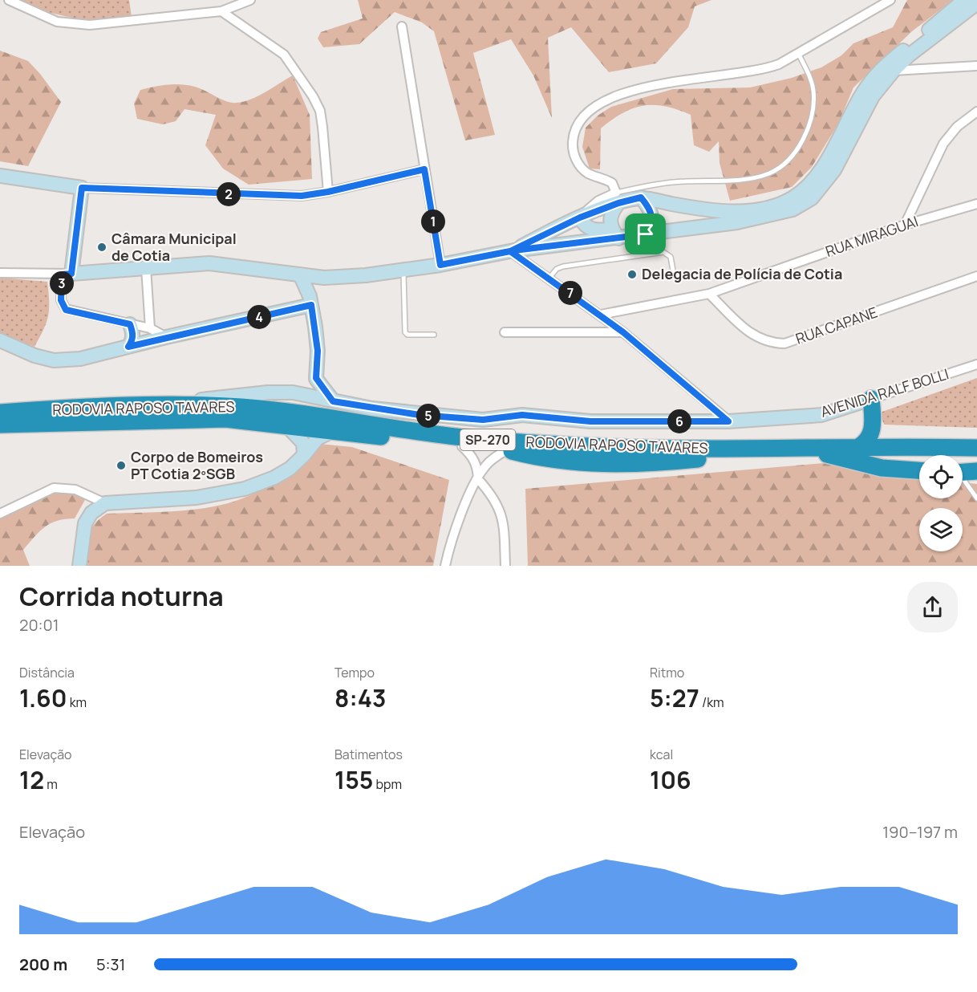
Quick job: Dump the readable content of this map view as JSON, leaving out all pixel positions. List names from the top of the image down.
{
  "streets": {
    "highway": ["RODOVIA RAPOSO TAVARES", "SP-270"],
    "main road": ["AVENIDA RALF BOLLI"],
    "street": ["RUA MIRAGUAI", "RUA CAPANE"]
  },
  "crossings": [
    ["RUA MIRAGUAI", "RUA CAPANE"],
    ["AVENIDA RALF BOLLI", "RODOVIA RAPOSO TAVARES"]
  ],
  "places": ["Câmara Municipal de Cotia", "Delegacia de Polícia de Cotia", "Corpo de Bomeiros PT Cotia 2ºSGB"],
  "page": {
    "pins": [
      "2",
      "1",
      "3",
      "7",
      "4",
      "5",
      "6"
    ],
    "heading": ["Corrida noturna", "20:01"],
    "stats": [
      ["Distância", "1.60 km"],
      ["Tempo", "8:43"],
      ["Ritmo", "5:27 /km"],
      ["Elevação", "12 m"],
      ["Batimentos", "155 bpm"],
      ["kcal", "106"]
    ],
    "chart": ["Elevação", "190–197 m"],
    "list": [
      {
        "name": "200 m",
        "note": "5:31"
      }
    ]
  }
}
